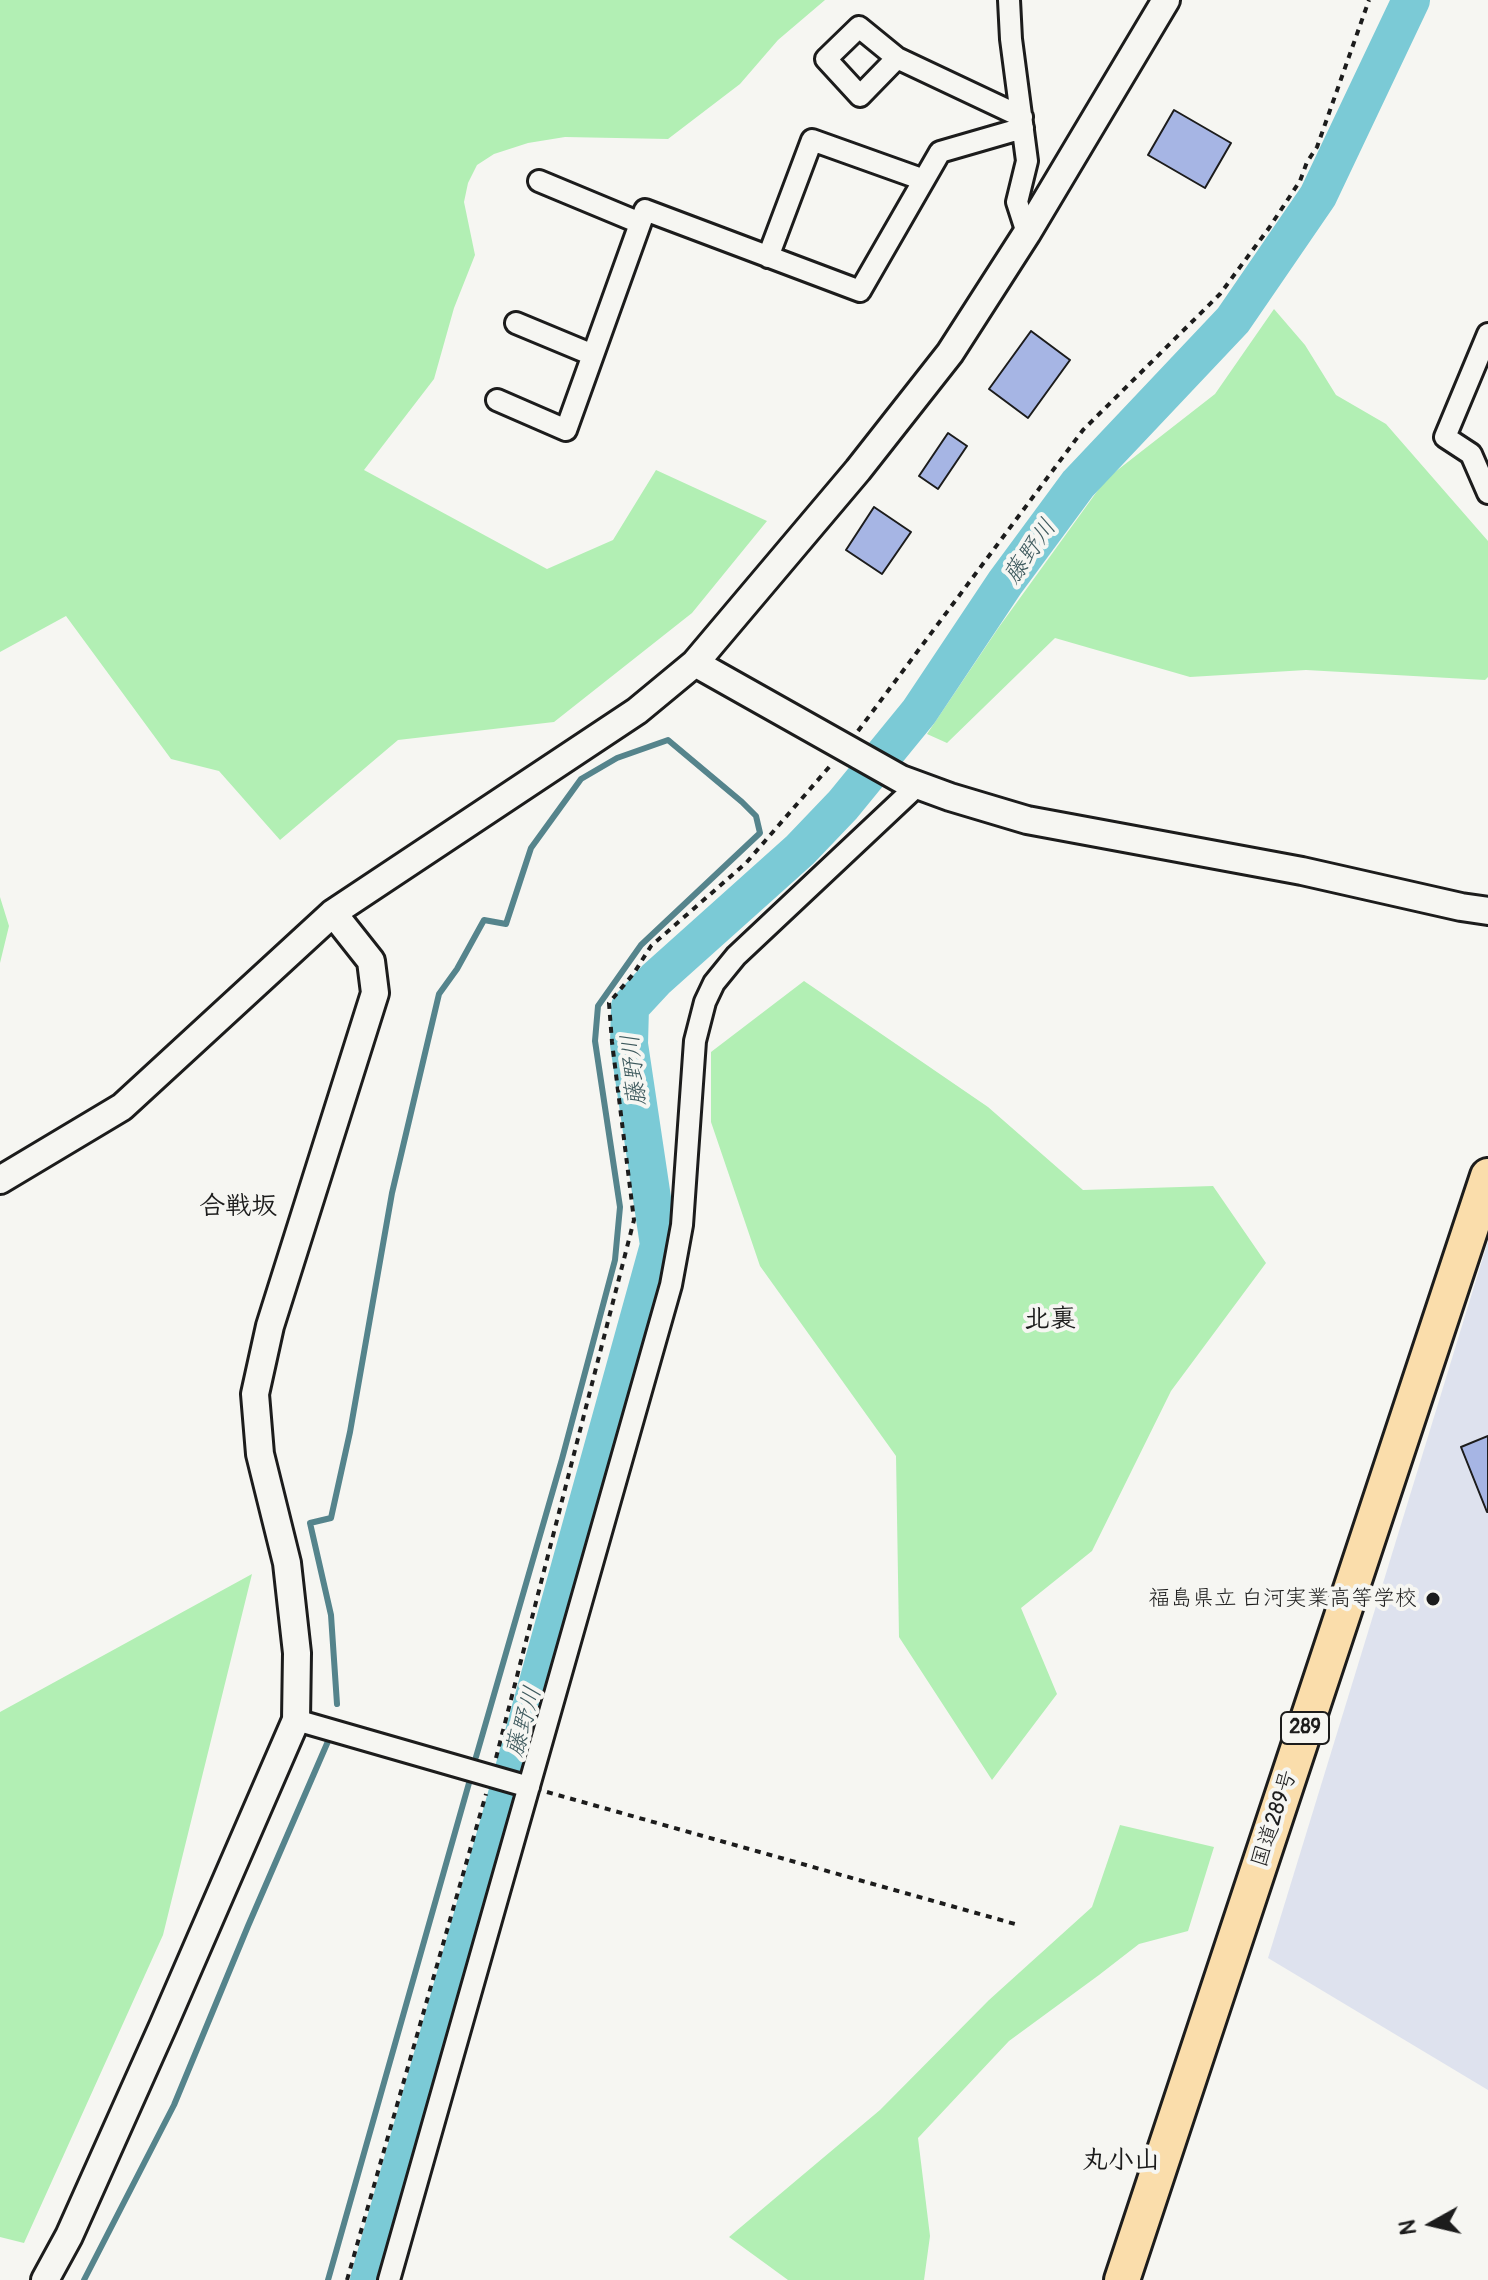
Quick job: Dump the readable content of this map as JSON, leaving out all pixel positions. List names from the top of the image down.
{
  "streets": {
    "highway": ["289", "国道289号"]
  },
  "districts": ["合戦坂", "北裏", "丸小山"],
  "water": ["藤野川"],
  "places": ["福島県立 白河実業高等学校"],
  "north": "left"
}
